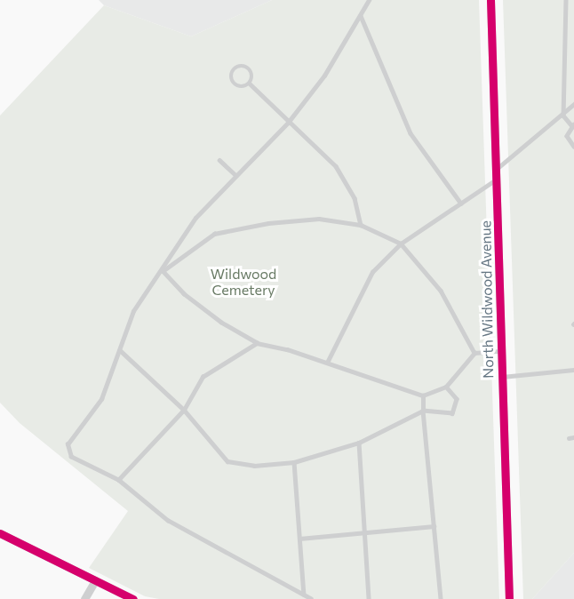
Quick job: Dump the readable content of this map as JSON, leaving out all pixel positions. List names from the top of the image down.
{
  "streets": {
    "street": ["North Wildwood Avenue"]
  },
  "parks": ["Wildwood Cemetery"]
}
